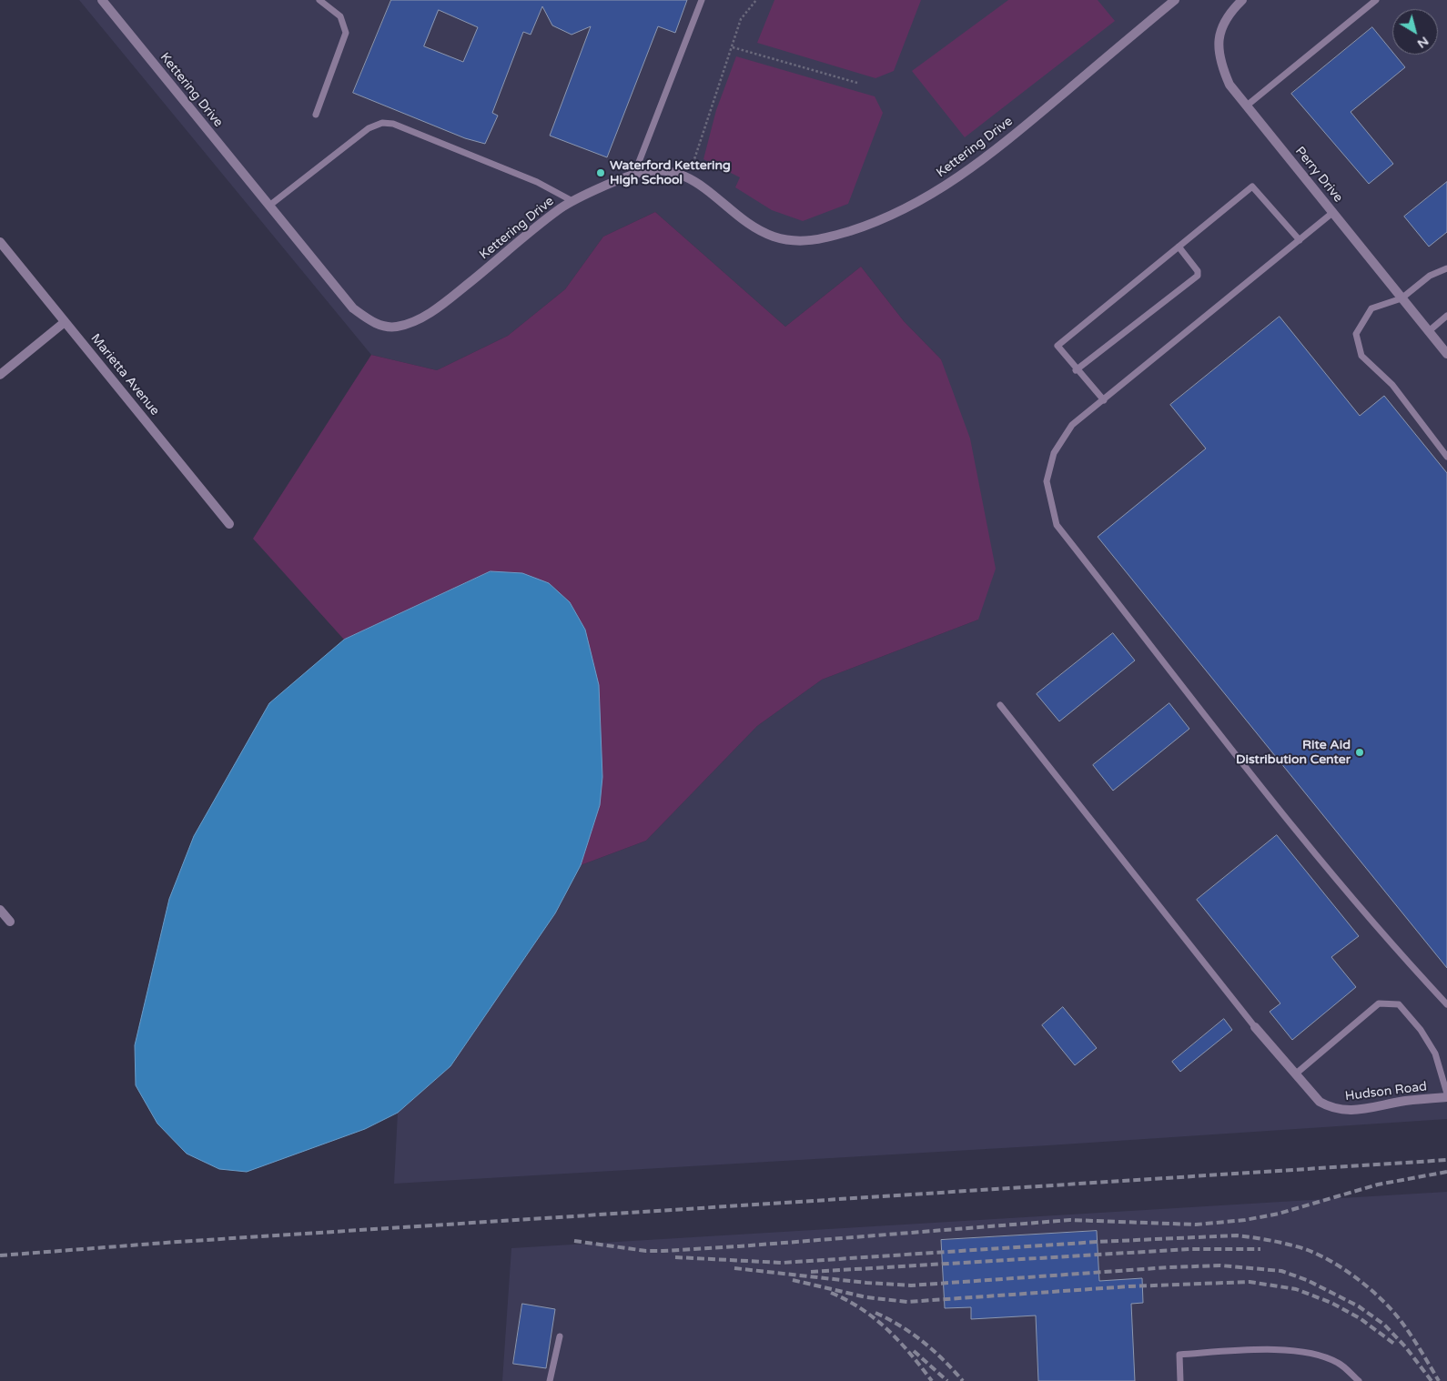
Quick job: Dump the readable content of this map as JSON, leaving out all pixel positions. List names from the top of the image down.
{
  "streets": {
    "street": [
      "Kettering Drive",
      "Perry Drive",
      "Marietta Avenue",
      "Hudson Road"
    ]
  },
  "places": ["Waterford Kettering High School", "Rite Aid Distribution Center"],
  "north": "bottom right"
}
